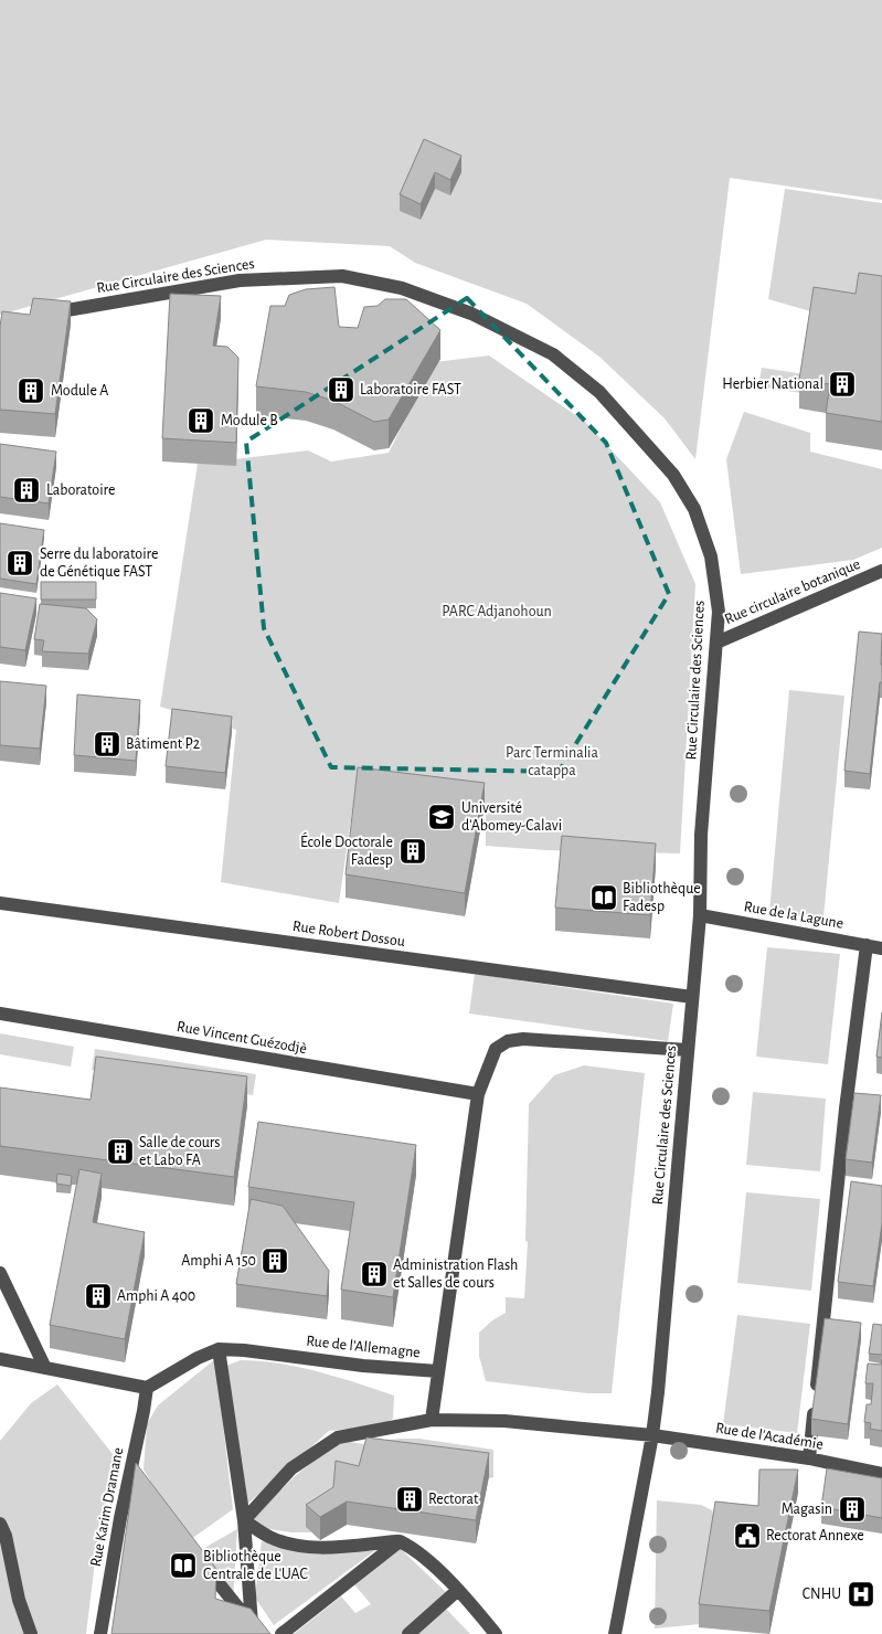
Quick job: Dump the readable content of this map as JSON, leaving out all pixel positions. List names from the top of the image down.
{
  "streets": {
    "lane": [
      "Rue Circulaire des Sciences",
      "Rue circulaire botanique",
      "Rue de la Lagune",
      "Rue Robert Dossou",
      "Rue Vincent Guézodjè",
      "Rue de l'Allemagne",
      "Rue de l'Académie",
      "Rue Karim Dramane"
    ]
  },
  "crossings": [
    ["Rue Circulaire des Sciences", "Rue circulaire botanique"],
    ["Rue Circulaire des Sciences", "Rue de la Lagune"],
    ["Rue Circulaire des Sciences", "Rue Robert Dossou"],
    ["Rue Circulaire des Sciences", "Rue de l'Allemagne"],
    ["Rue Circulaire des Sciences", "Rue de l'Académie"],
    ["Rue Vincent Guézodjè", "Rue de l'Allemagne"],
    ["Rue de l'Allemagne", "Rue Karim Dramane"]
  ],
  "parks": ["PARC Adjanohoun", "Parc Terminalia catappa"],
  "places": {
    "building": [
      "Herbier National",
      "Laboratoire FAST",
      "Module A",
      "Module B",
      "Laboratoire",
      "Serre du laboratoire de Génétique FAST",
      "Bâtiment P2",
      "École Doctorale Fadesp",
      "Salle de cours et Labo FA",
      "Amphi A 150",
      "Administration Flash et Salles de cours",
      "Amphi A 400",
      "Rectorat",
      "Magasin"
    ],
    "school or university": ["Université d'Abomey-Calavi"],
    "library": ["Bibliothèque Fadesp", "Bibliothèque Centrale de L'UAC"],
    "public building": ["Rectorat Annexe"],
    "hospital": ["CNHU"]
  }
}
